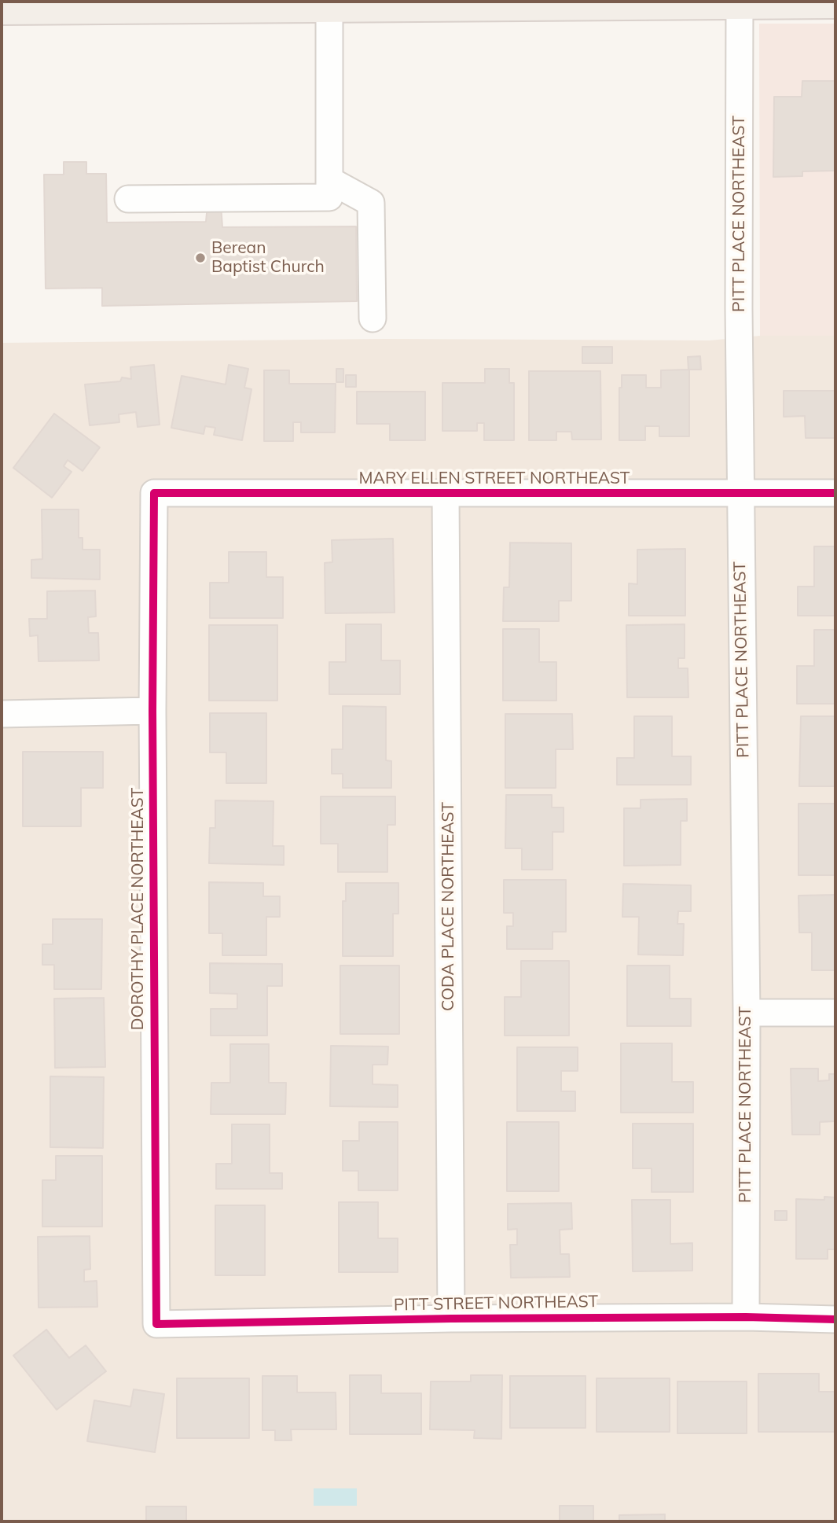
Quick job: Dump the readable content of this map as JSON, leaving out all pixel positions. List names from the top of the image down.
{
  "streets": {
    "street": [
      "PITT PLACE NORTHEAST",
      "MARY ELLEN STREET NORTHEAST",
      "CODA PLACE NORTHEAST",
      "DOROTHY PLACE NORTHEAST",
      "PITT STREET NORTHEAST"
    ]
  },
  "crossings": [
    ["PITT PLACE NORTHEAST", "MARY ELLEN STREET NORTHEAST"],
    ["PITT PLACE NORTHEAST", "PITT STREET NORTHEAST"],
    ["MARY ELLEN STREET NORTHEAST", "CODA PLACE NORTHEAST"],
    ["MARY ELLEN STREET NORTHEAST", "DOROTHY PLACE NORTHEAST"],
    ["CODA PLACE NORTHEAST", "PITT STREET NORTHEAST"],
    ["DOROTHY PLACE NORTHEAST", "PITT STREET NORTHEAST"]
  ],
  "places": ["Berean Baptist Church"]
}
